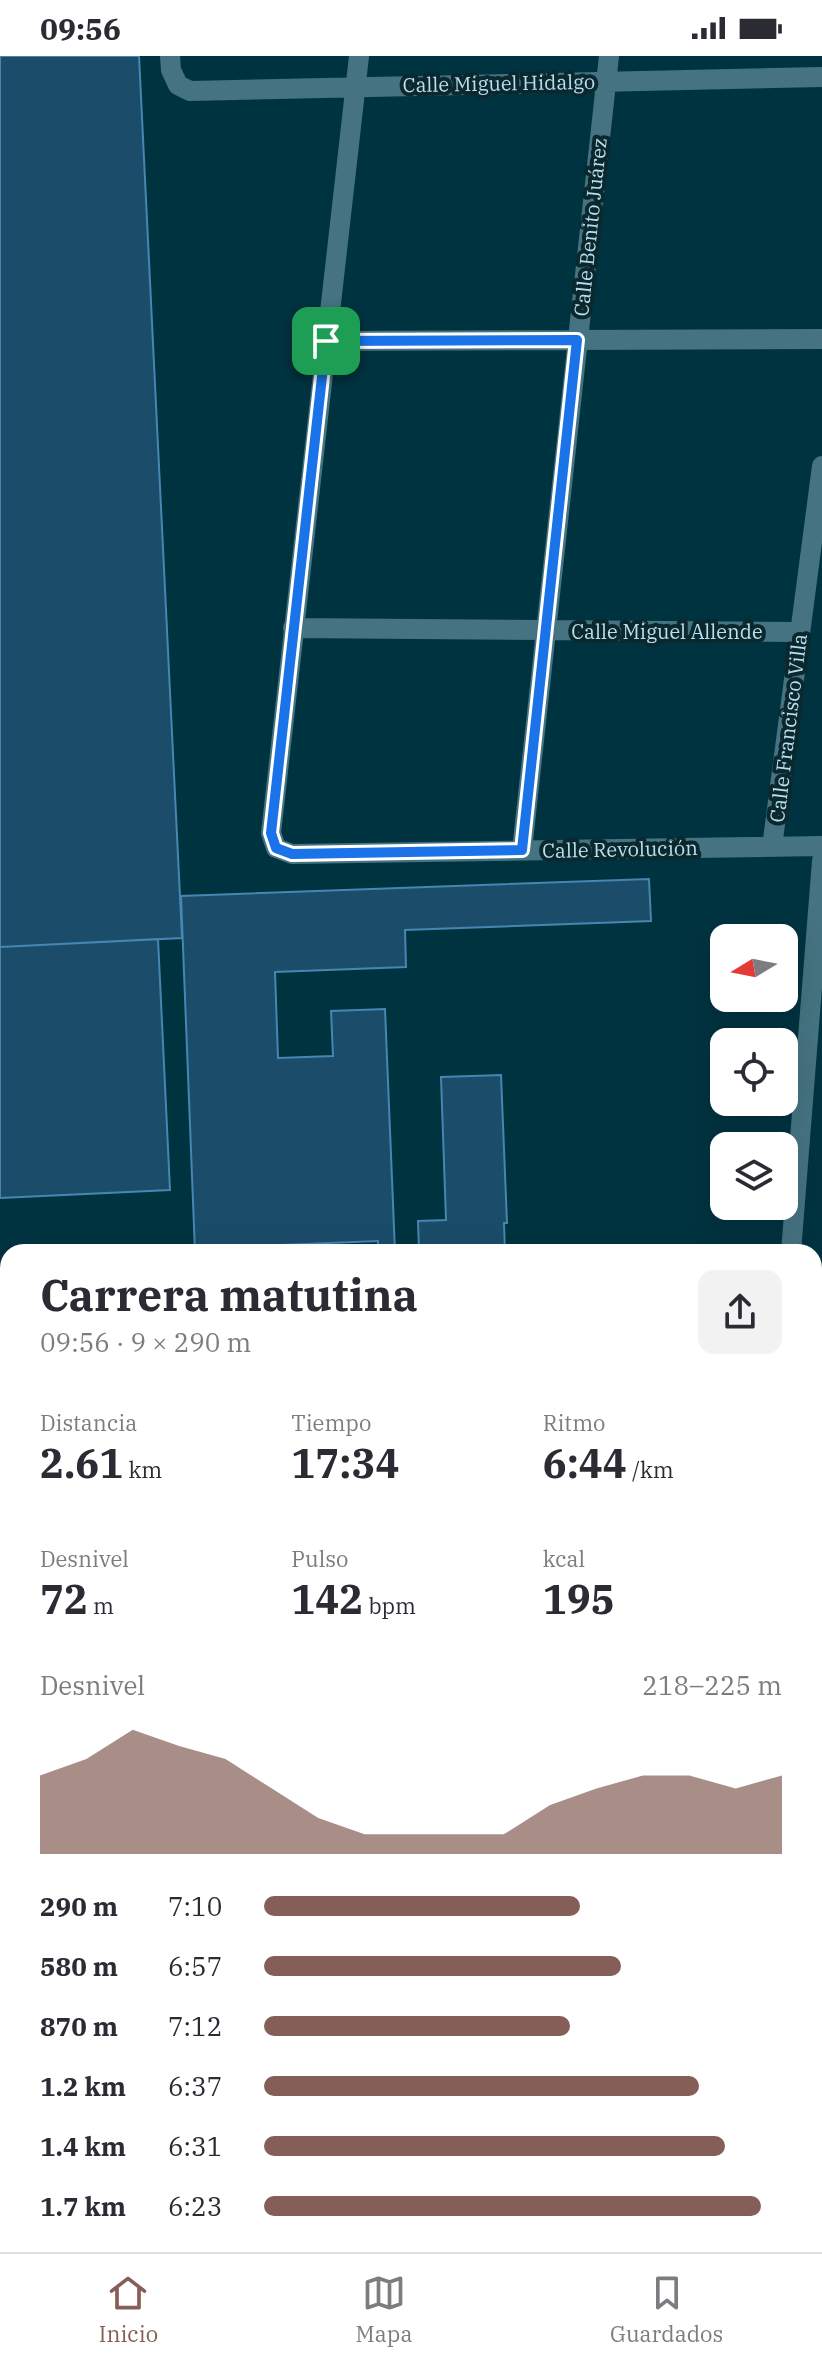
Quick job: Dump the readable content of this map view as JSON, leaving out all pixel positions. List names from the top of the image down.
{
  "streets": {
    "street": [
      "Calle Miguel Hidalgo",
      "Calle Benito Juárez",
      "Calle Miguel Allende",
      "Calle Francisco Villa",
      "Calle Revolución"
    ]
  },
  "crossings": [
    ["Calle Miguel Hidalgo", "Calle Benito Juárez"],
    ["Calle Benito Juárez", "Calle Miguel Allende"],
    ["Calle Benito Juárez", "Calle Revolución"],
    ["Calle Miguel Allende", "Calle Francisco Villa"],
    ["Calle Miguel Allende", "Calle Revolución"],
    ["Calle Francisco Villa", "Calle Revolución"]
  ],
  "north": "left",
  "page": {
    "status": "09:56",
    "heading": ["Carrera matutina", "09:56 · 9 × 290 m"],
    "stats": [
      ["Distancia", "2.61 km"],
      ["Tiempo", "17:34"],
      ["Ritmo", "6:44 /km"],
      ["Desnivel", "72 m"],
      ["Pulso", "142 bpm"],
      ["kcal", "195"]
    ],
    "chart": ["Desnivel", "218–225 m"],
    "list": [
      {
        "name": "290 m",
        "note": "7:10"
      },
      {
        "name": "580 m",
        "note": "6:57"
      },
      {
        "name": "870 m",
        "note": "7:12"
      },
      {
        "name": "1.2 km",
        "note": "6:37"
      },
      {
        "name": "1.4 km",
        "note": "6:31"
      },
      {
        "name": "1.7 km",
        "note": "6:23"
      }
    ],
    "tabs": ["Inicio", "Mapa", "Guardados"]
  }
}
